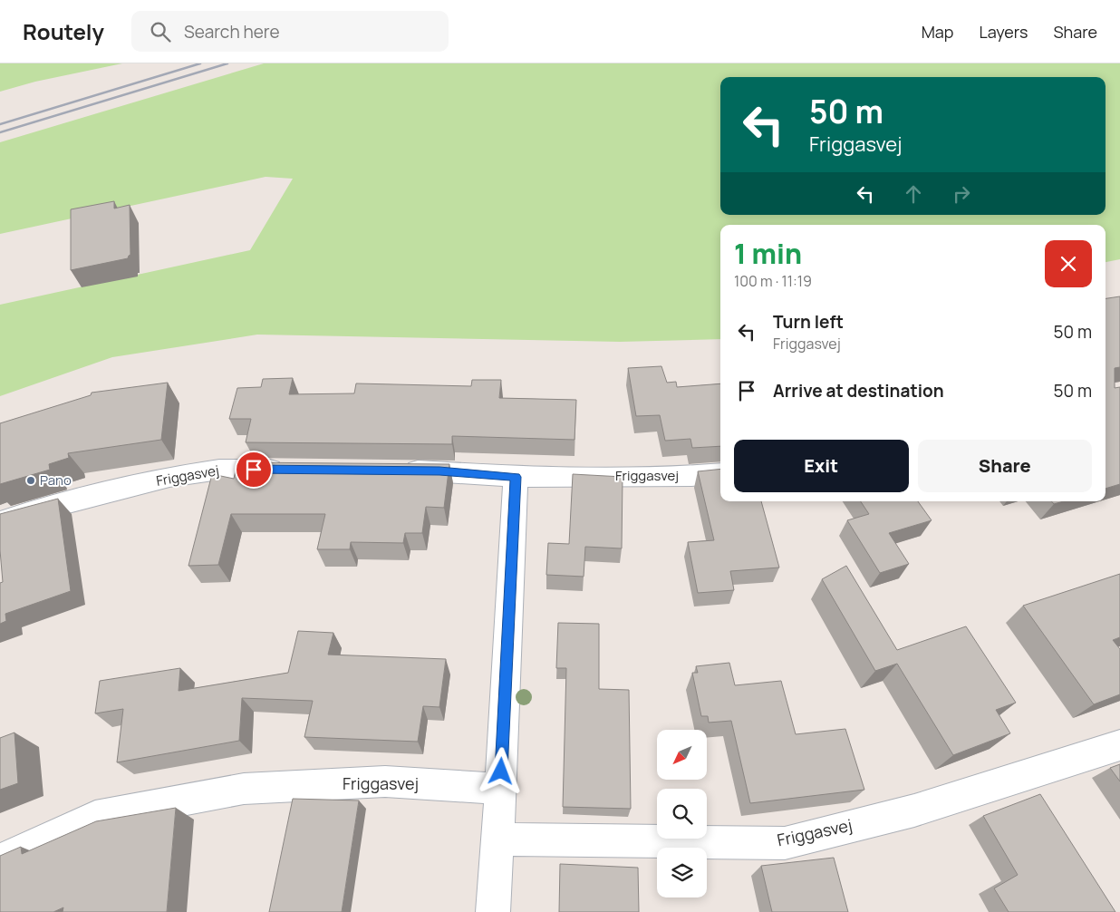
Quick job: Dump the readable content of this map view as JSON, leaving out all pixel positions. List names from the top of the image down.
{
  "streets": {
    "street": ["Friggasvej"]
  },
  "places": ["Pano"],
  "north": "bottom left",
  "page": {
    "header": "Routely",
    "search": "Search here",
    "nav": ["Map", "Layers", "Share"],
    "turn": ["50 m", "Friggasvej"],
    "heading": ["1 min", "100 m · 11:19"],
    "list": [
      {
        "name": "Turn left",
        "note": "Friggasvej",
        "value": "50 m"
      },
      {
        "name": "Arrive at destination",
        "value": "50 m"
      }
    ],
    "buttons": ["Exit", "Share"]
  }
}
